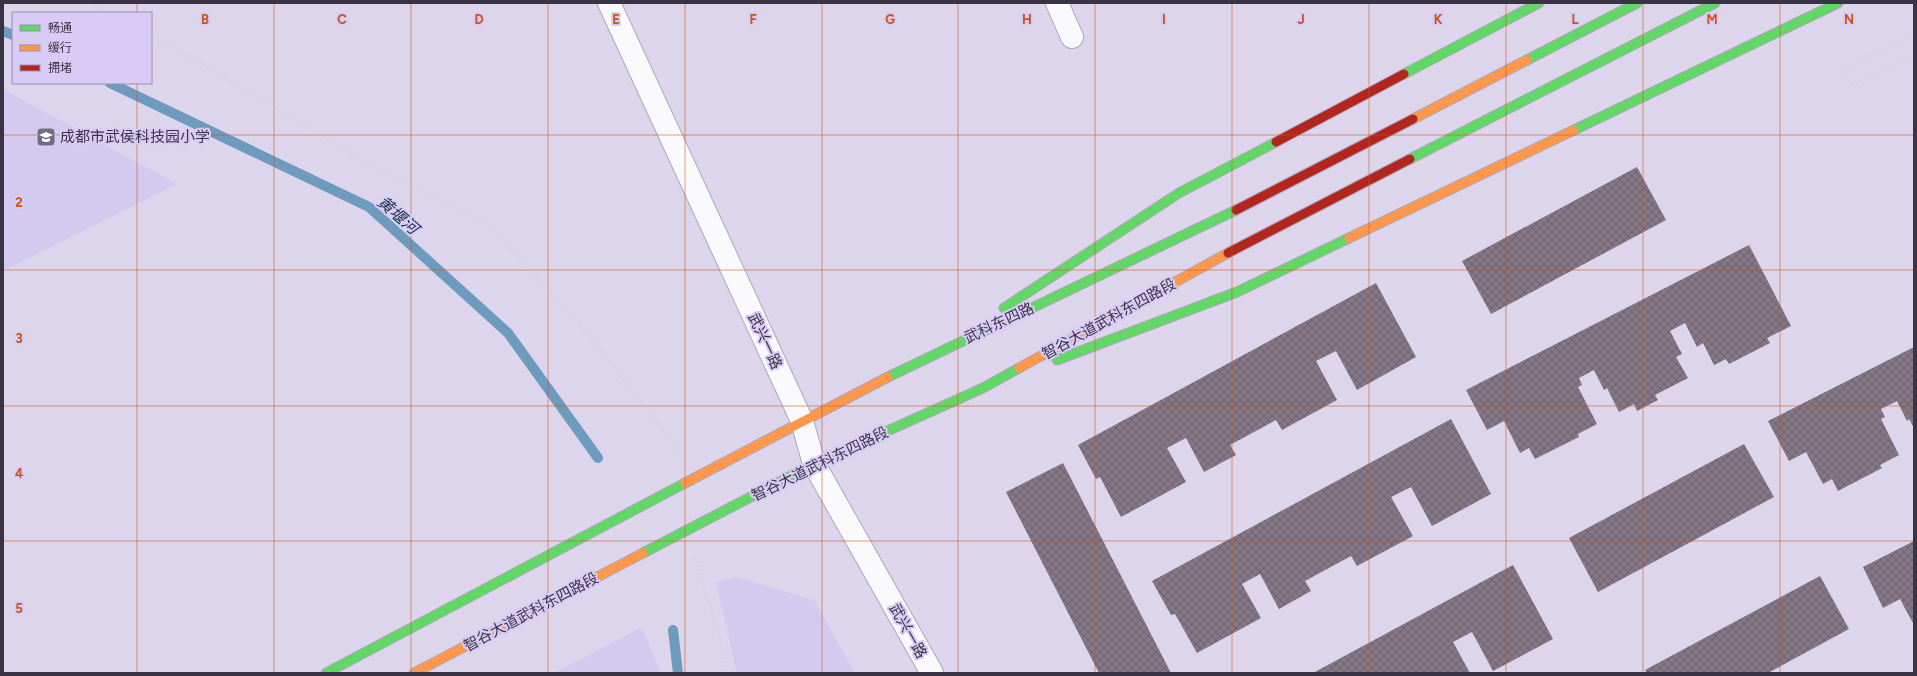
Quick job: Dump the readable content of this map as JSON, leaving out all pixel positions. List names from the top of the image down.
{
  "streets": {
    "main road": ["智谷大道武科东四路段", "武科东四路"],
    "street": ["武兴一路"]
  },
  "crossings": [
    ["智谷大道武科东四路段", "武兴一路"],
    ["武科东四路", "武兴一路"]
  ],
  "water": ["黄堰河"],
  "places": {
    "school or university": ["成都市武侯科技园小学"]
  },
  "legend": ["畅通", "缓行", "拥堵"],
  "grid": {
    "columns": [
      "B",
      "C",
      "D",
      "E",
      "F",
      "G",
      "H",
      "I",
      "J",
      "K",
      "L",
      "M",
      "N"
    ],
    "rows": [
      "2",
      "3",
      "4",
      "5"
    ]
  }
}
